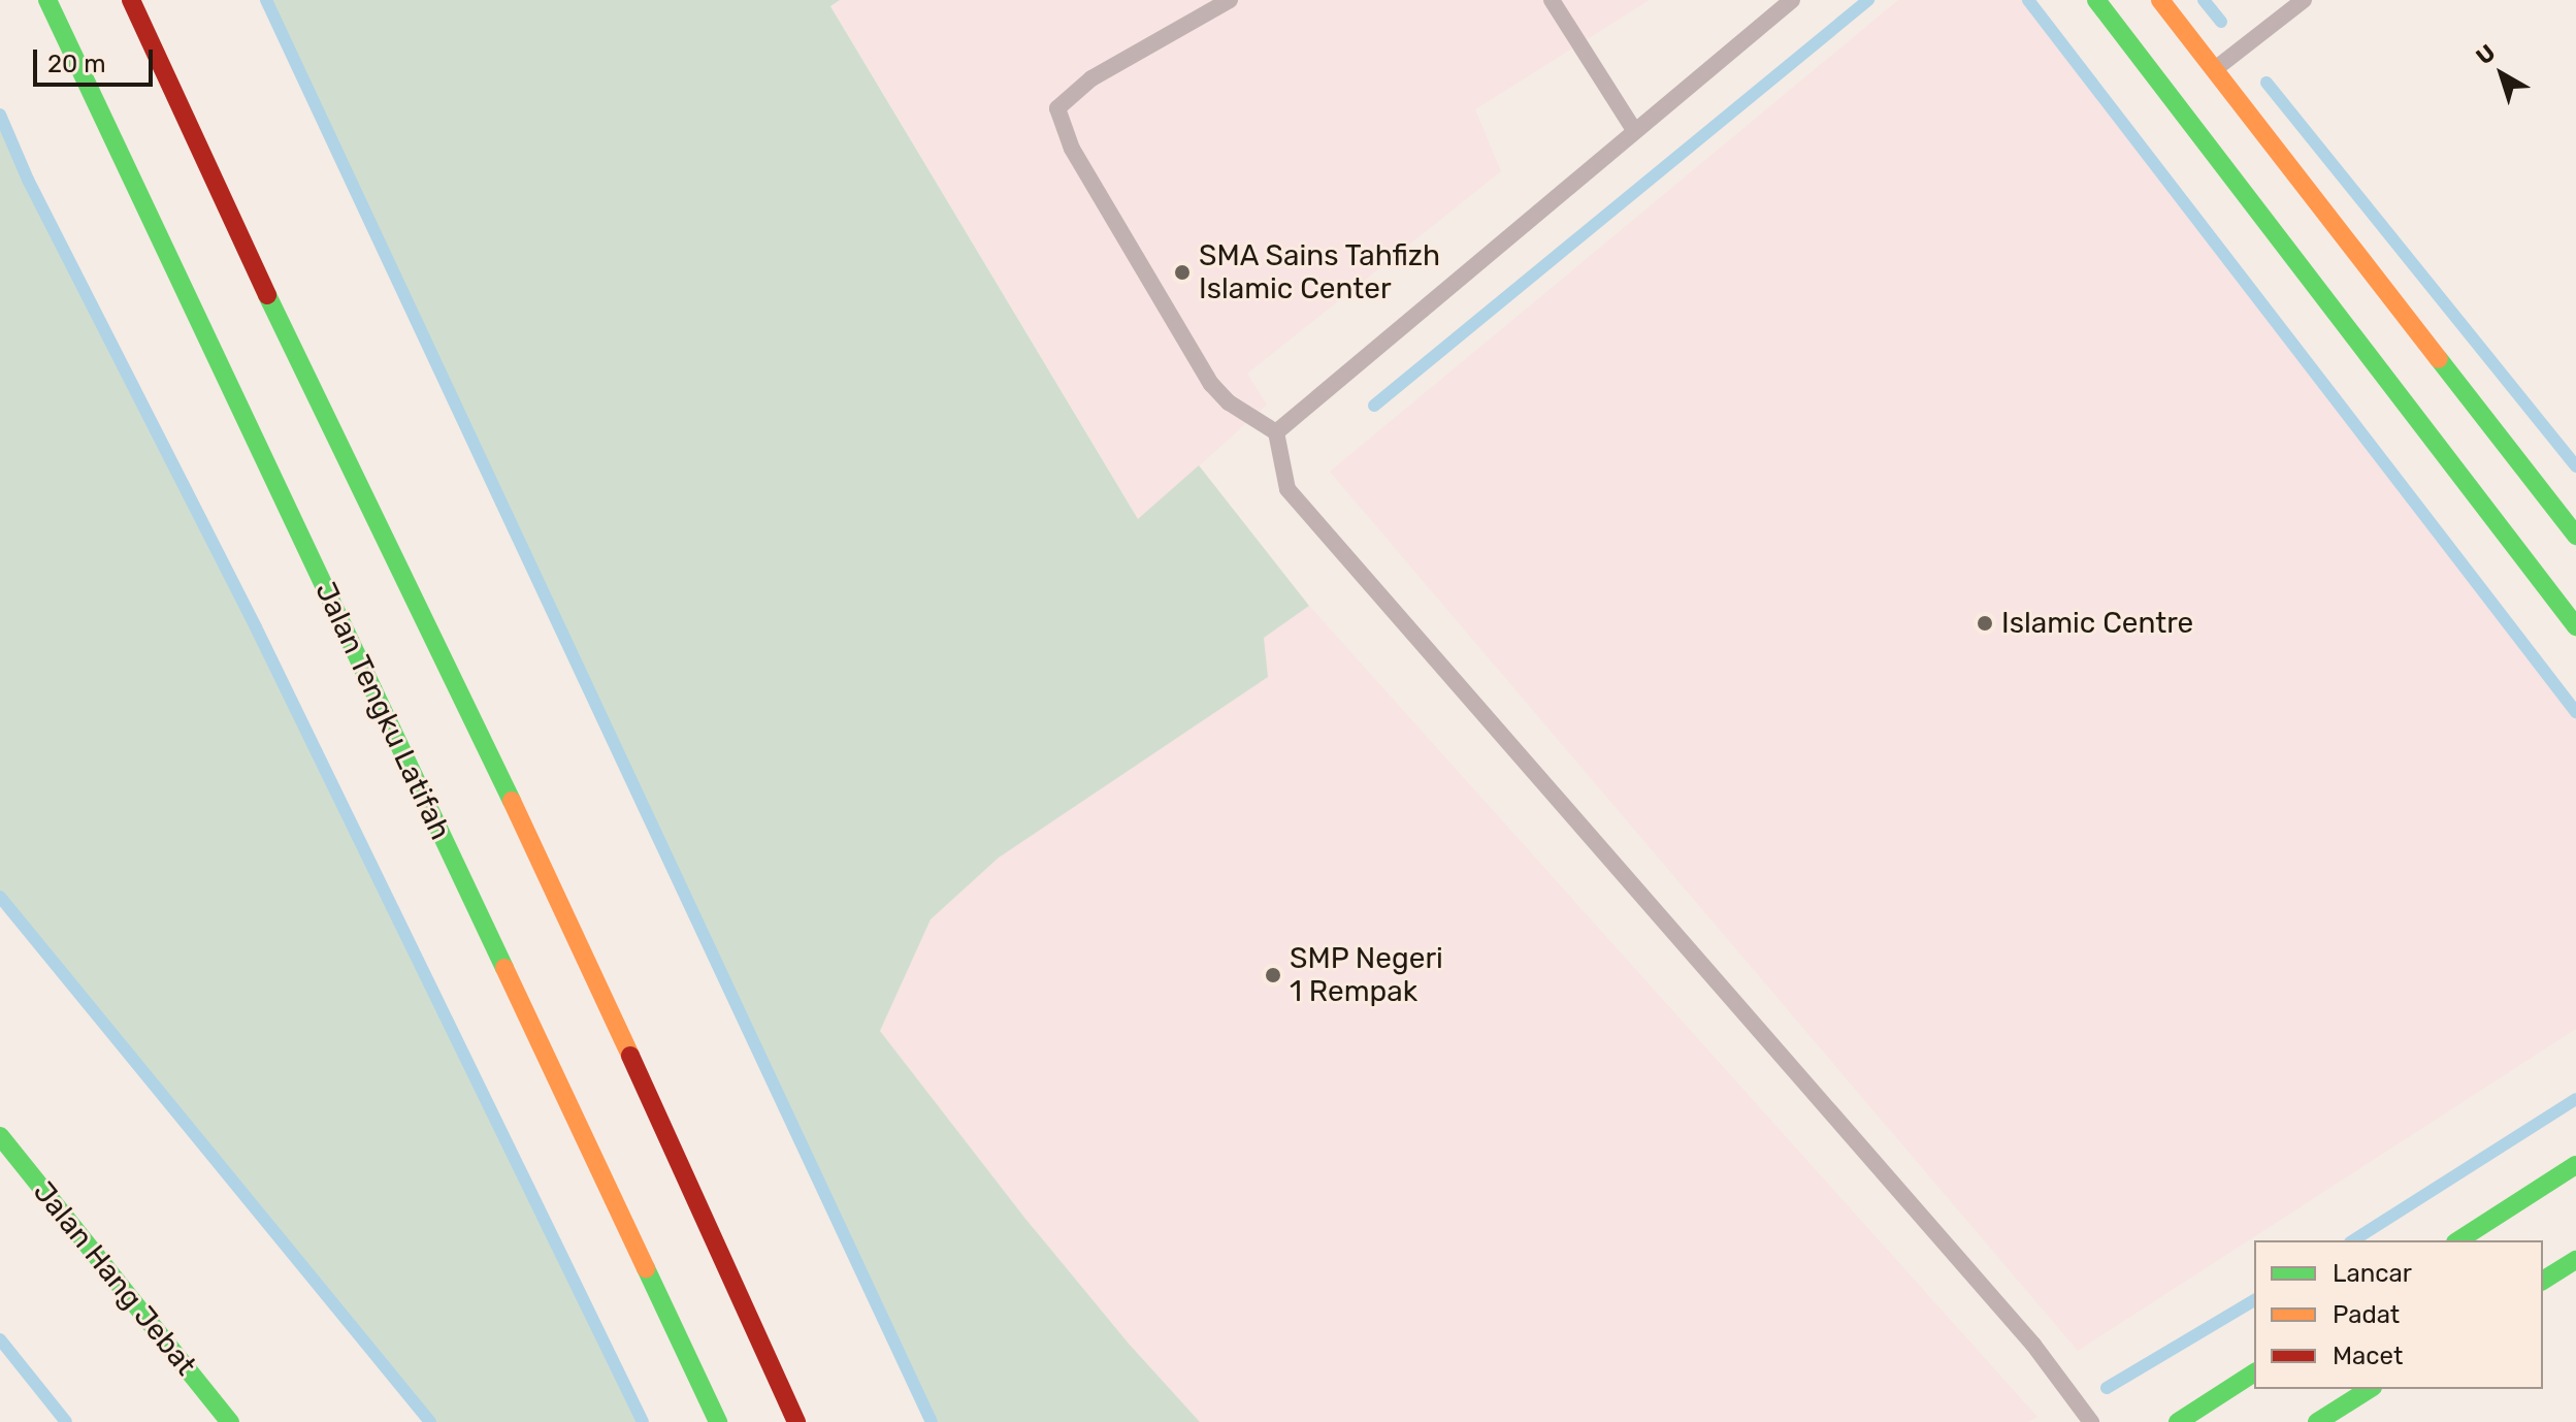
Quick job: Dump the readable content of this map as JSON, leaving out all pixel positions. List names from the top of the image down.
{
  "streets": {
    "main road": ["Jalan Tengku Latifah", "Jalan Hang Jebat"]
  },
  "places": ["SMA Sains Tahfizh Islamic Center", "Islamic Centre", "SMP Negeri 1 Rempak"],
  "legend": ["Lancar", "Padat", "Macet"],
  "scale_bar": "20 m",
  "north": "top left"
}
